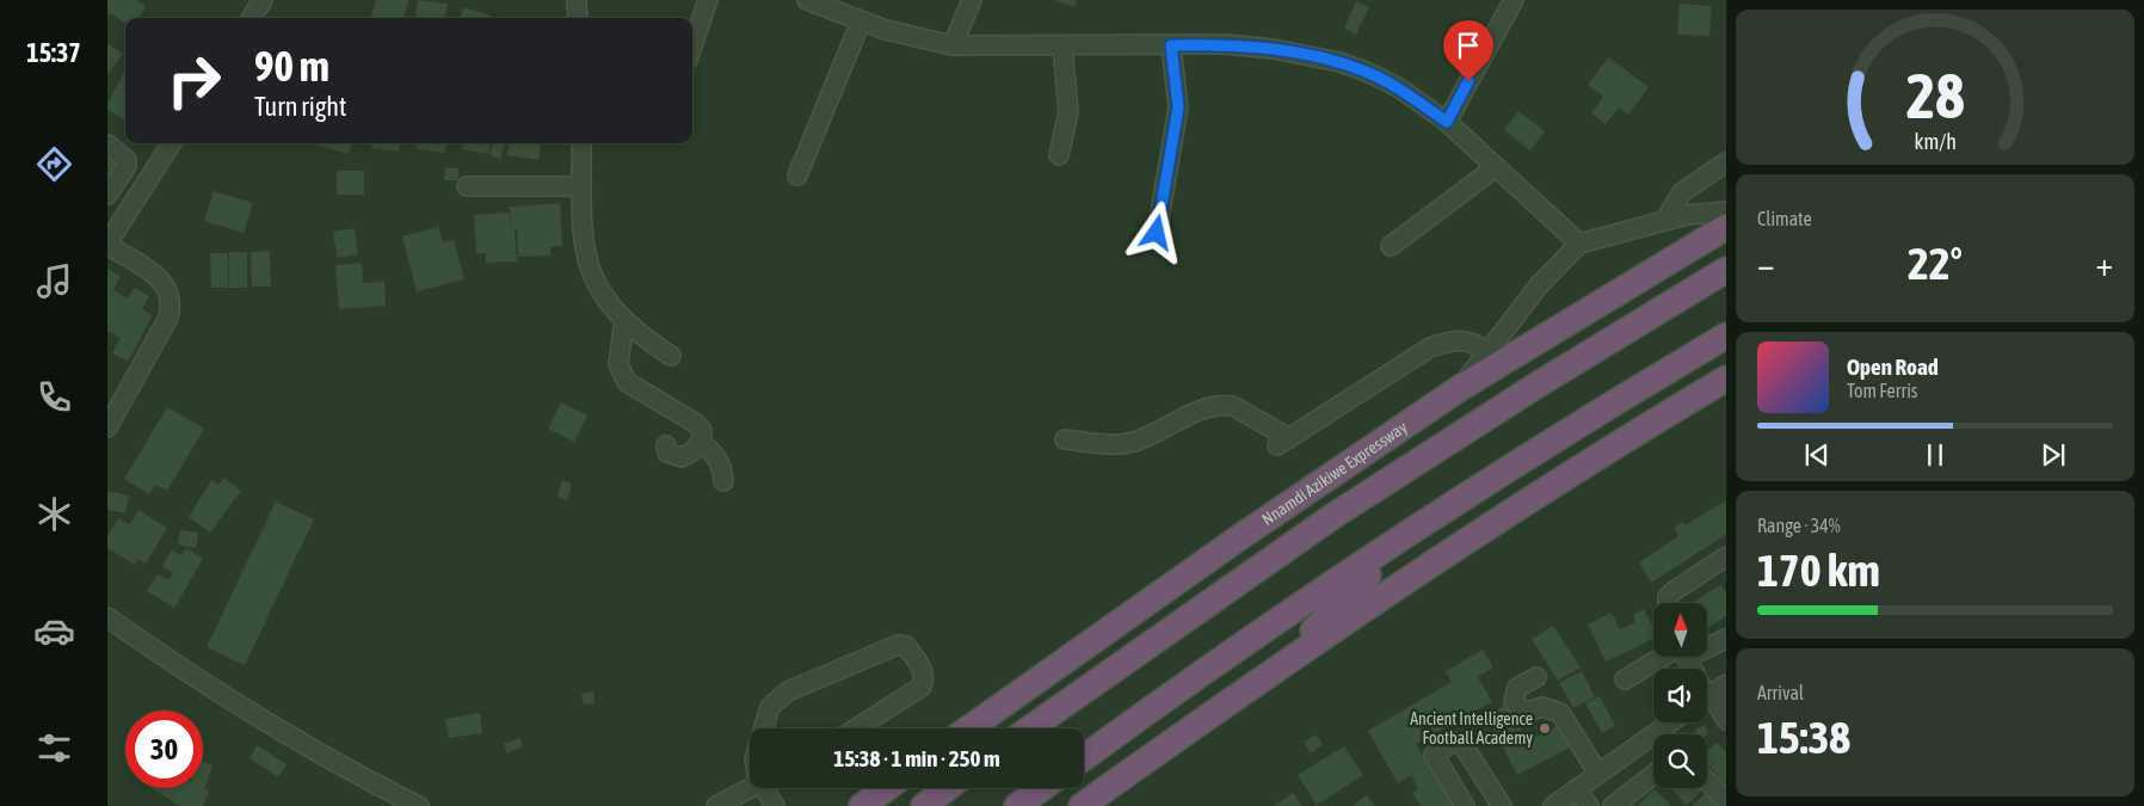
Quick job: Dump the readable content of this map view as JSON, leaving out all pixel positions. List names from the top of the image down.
{
  "streets": {
    "highway": ["Nnamdi Azikiwe Expressway"]
  },
  "places": ["Ancient Intelligence Football Academy"],
  "north": "top",
  "page": {
    "tabs": "15:37",
    "turn": ["90 m", "Turn right"],
    "tile": [
      "Climate",
      ["Range · 34%", "170 km"],
      ["Arrival", "15:38"]
    ],
    "heat": ["−", "22°", "+"],
    "song": ["Open Road", "Tom Ferris"],
    "limit": "30",
    "trip": "15:38 · 1 min · 250 m",
    "gauge": ["28", "km/h"]
  }
}
